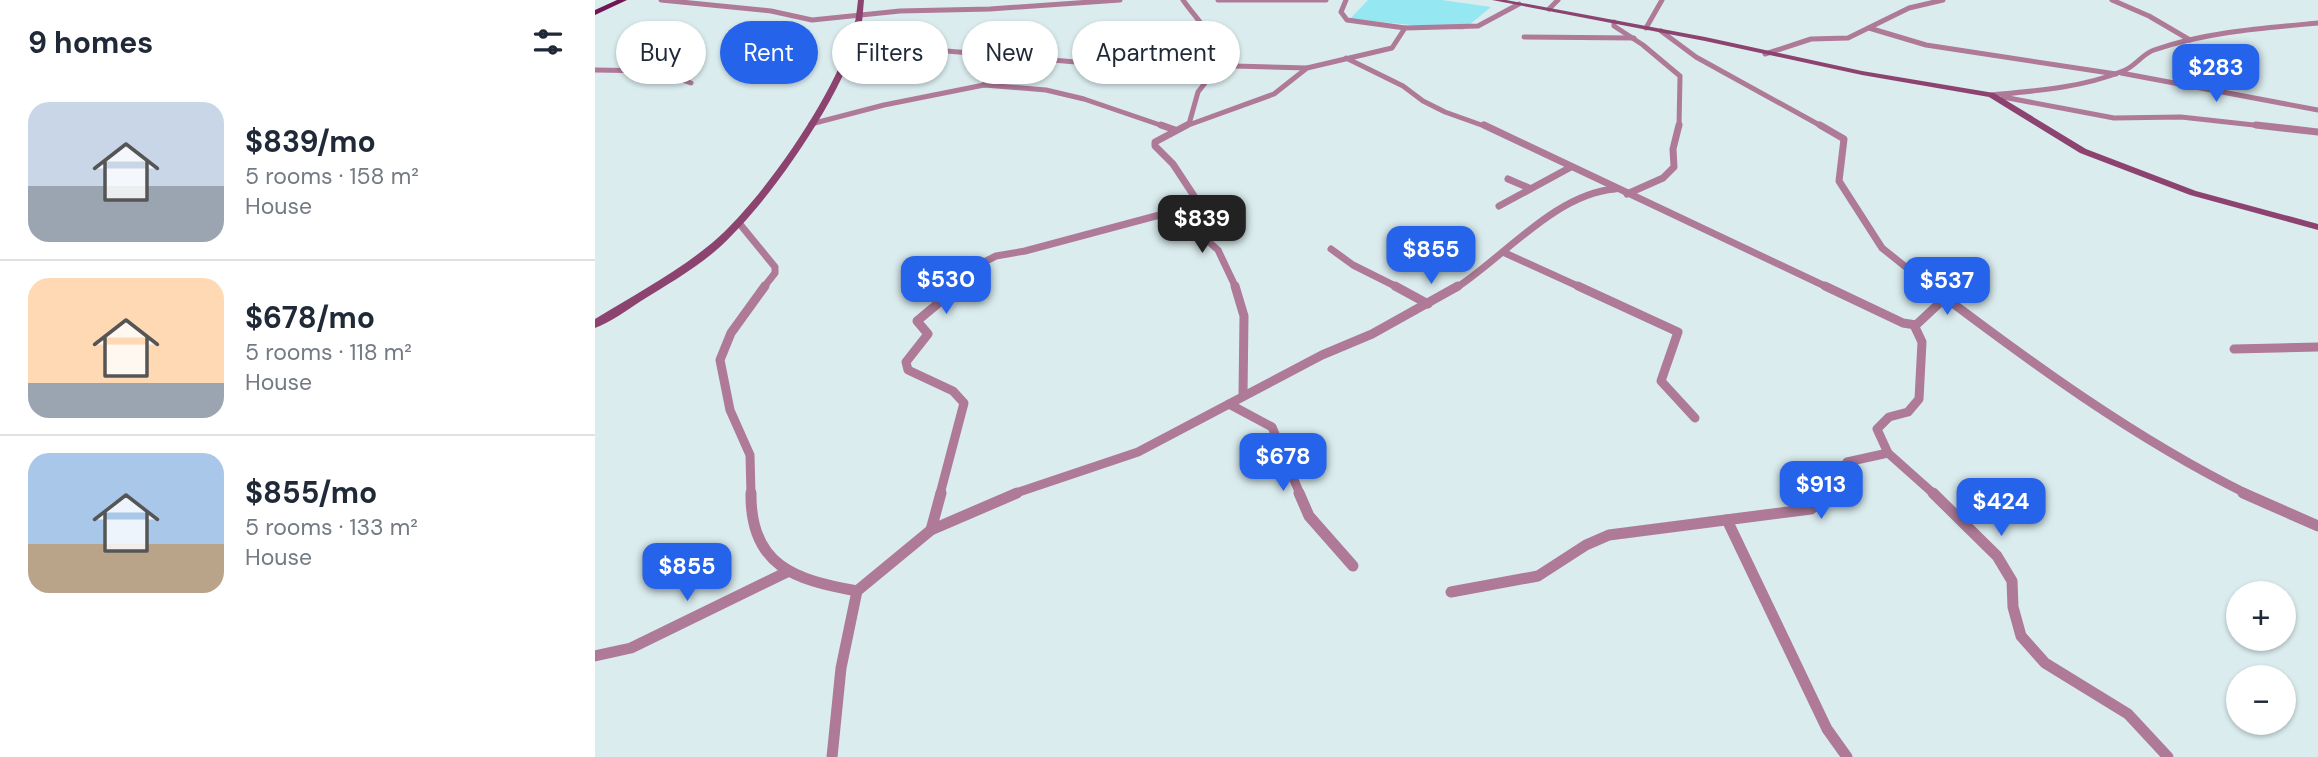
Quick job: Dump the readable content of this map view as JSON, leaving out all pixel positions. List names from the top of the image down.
{
  "page": {
    "heading": "9 homes",
    "chip": [
      "Buy",
      "Rent",
      "Filters",
      "New",
      "Apartment"
    ],
    "price": [
      "$283",
      "$839",
      "$855",
      "$530",
      "$537",
      "$678",
      "$913",
      "$424",
      "$855"
    ],
    "list": [
      {
        "name": "$839/mo",
        "note": "5 rooms · 158 m² · House"
      },
      {
        "name": "$678/mo",
        "note": "5 rooms · 118 m² · House"
      },
      {
        "name": "$855/mo",
        "note": "5 rooms · 133 m² · House"
      }
    ],
    "map_buttons": ["+", "−"]
  }
}
